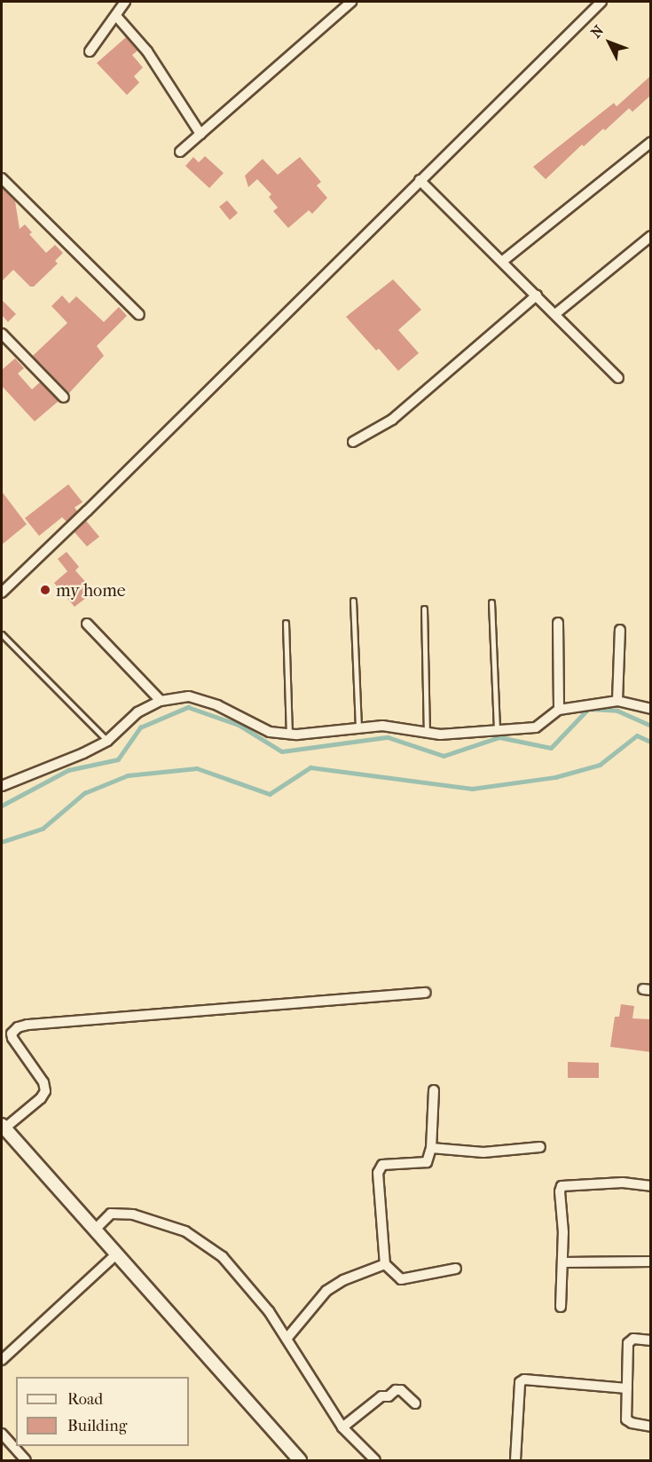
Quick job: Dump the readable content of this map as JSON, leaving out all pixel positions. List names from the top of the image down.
{
  "places": ["my home"],
  "legend": ["Road", "Building"],
  "north": "top left"
}
